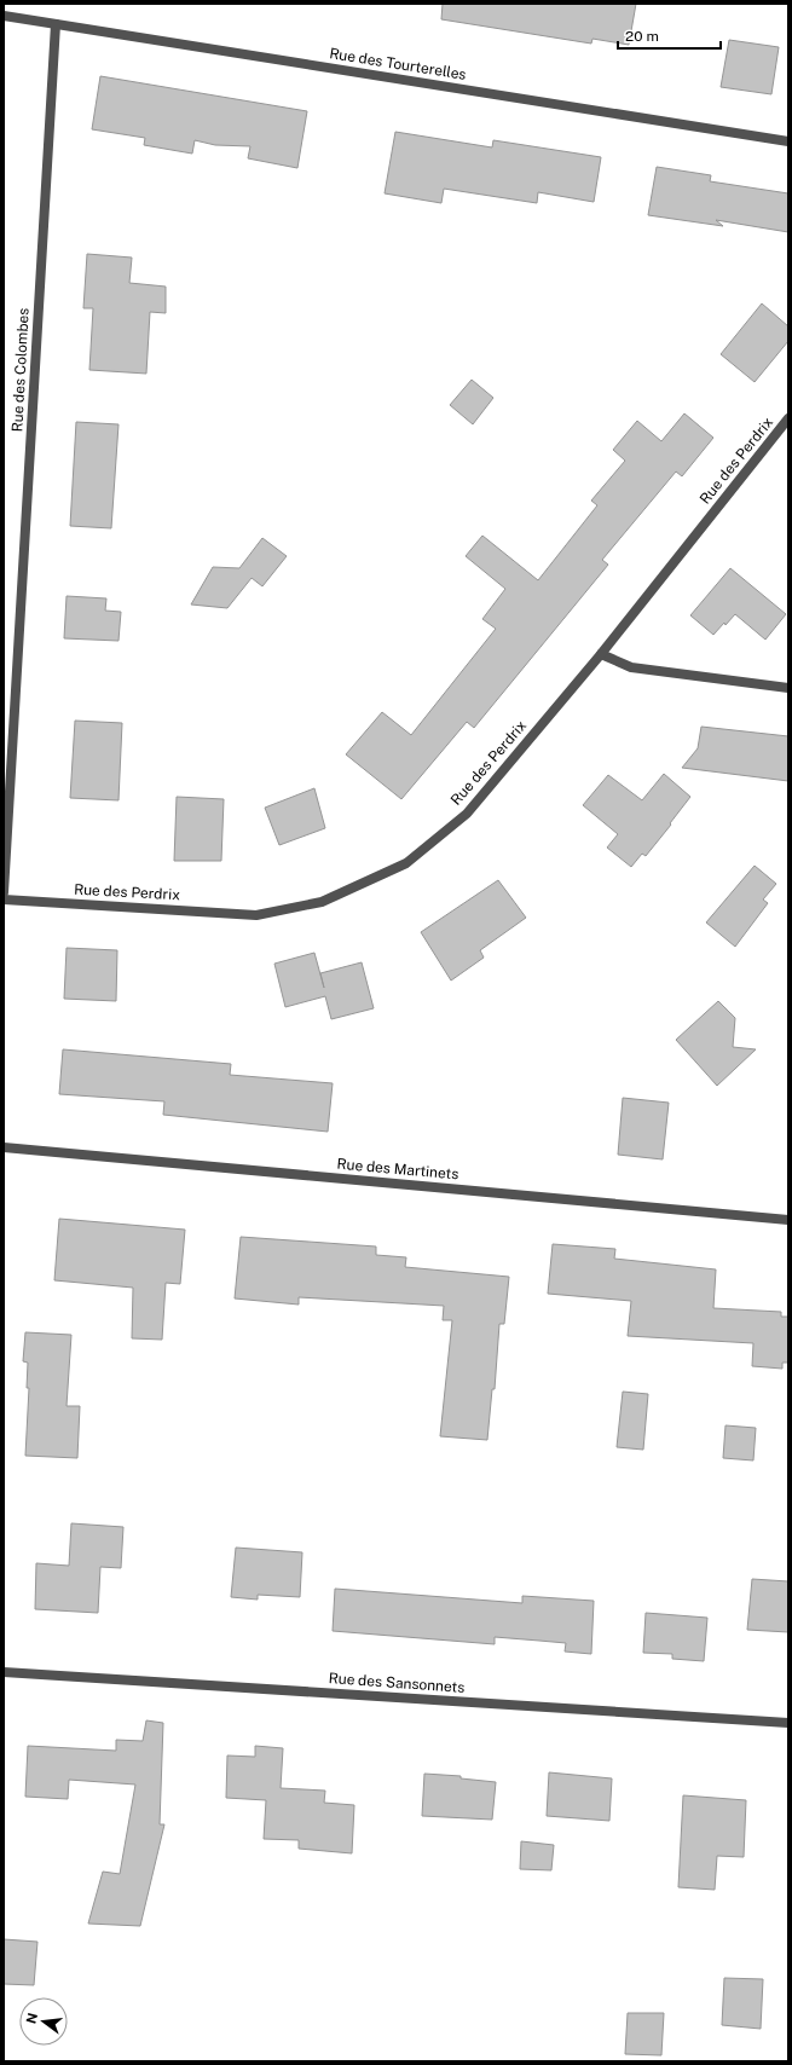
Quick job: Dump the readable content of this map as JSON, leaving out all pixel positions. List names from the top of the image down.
{
  "streets": {
    "street": [
      "Rue des Tourterelles",
      "Rue des Colombes",
      "Rue des Perdrix",
      "Rue des Martinets",
      "Rue des Sansonnets"
    ]
  },
  "crossings": [
    ["Rue des Tourterelles", "Rue des Colombes"]
  ],
  "scale_bar": "20 m",
  "north": "left"
}
